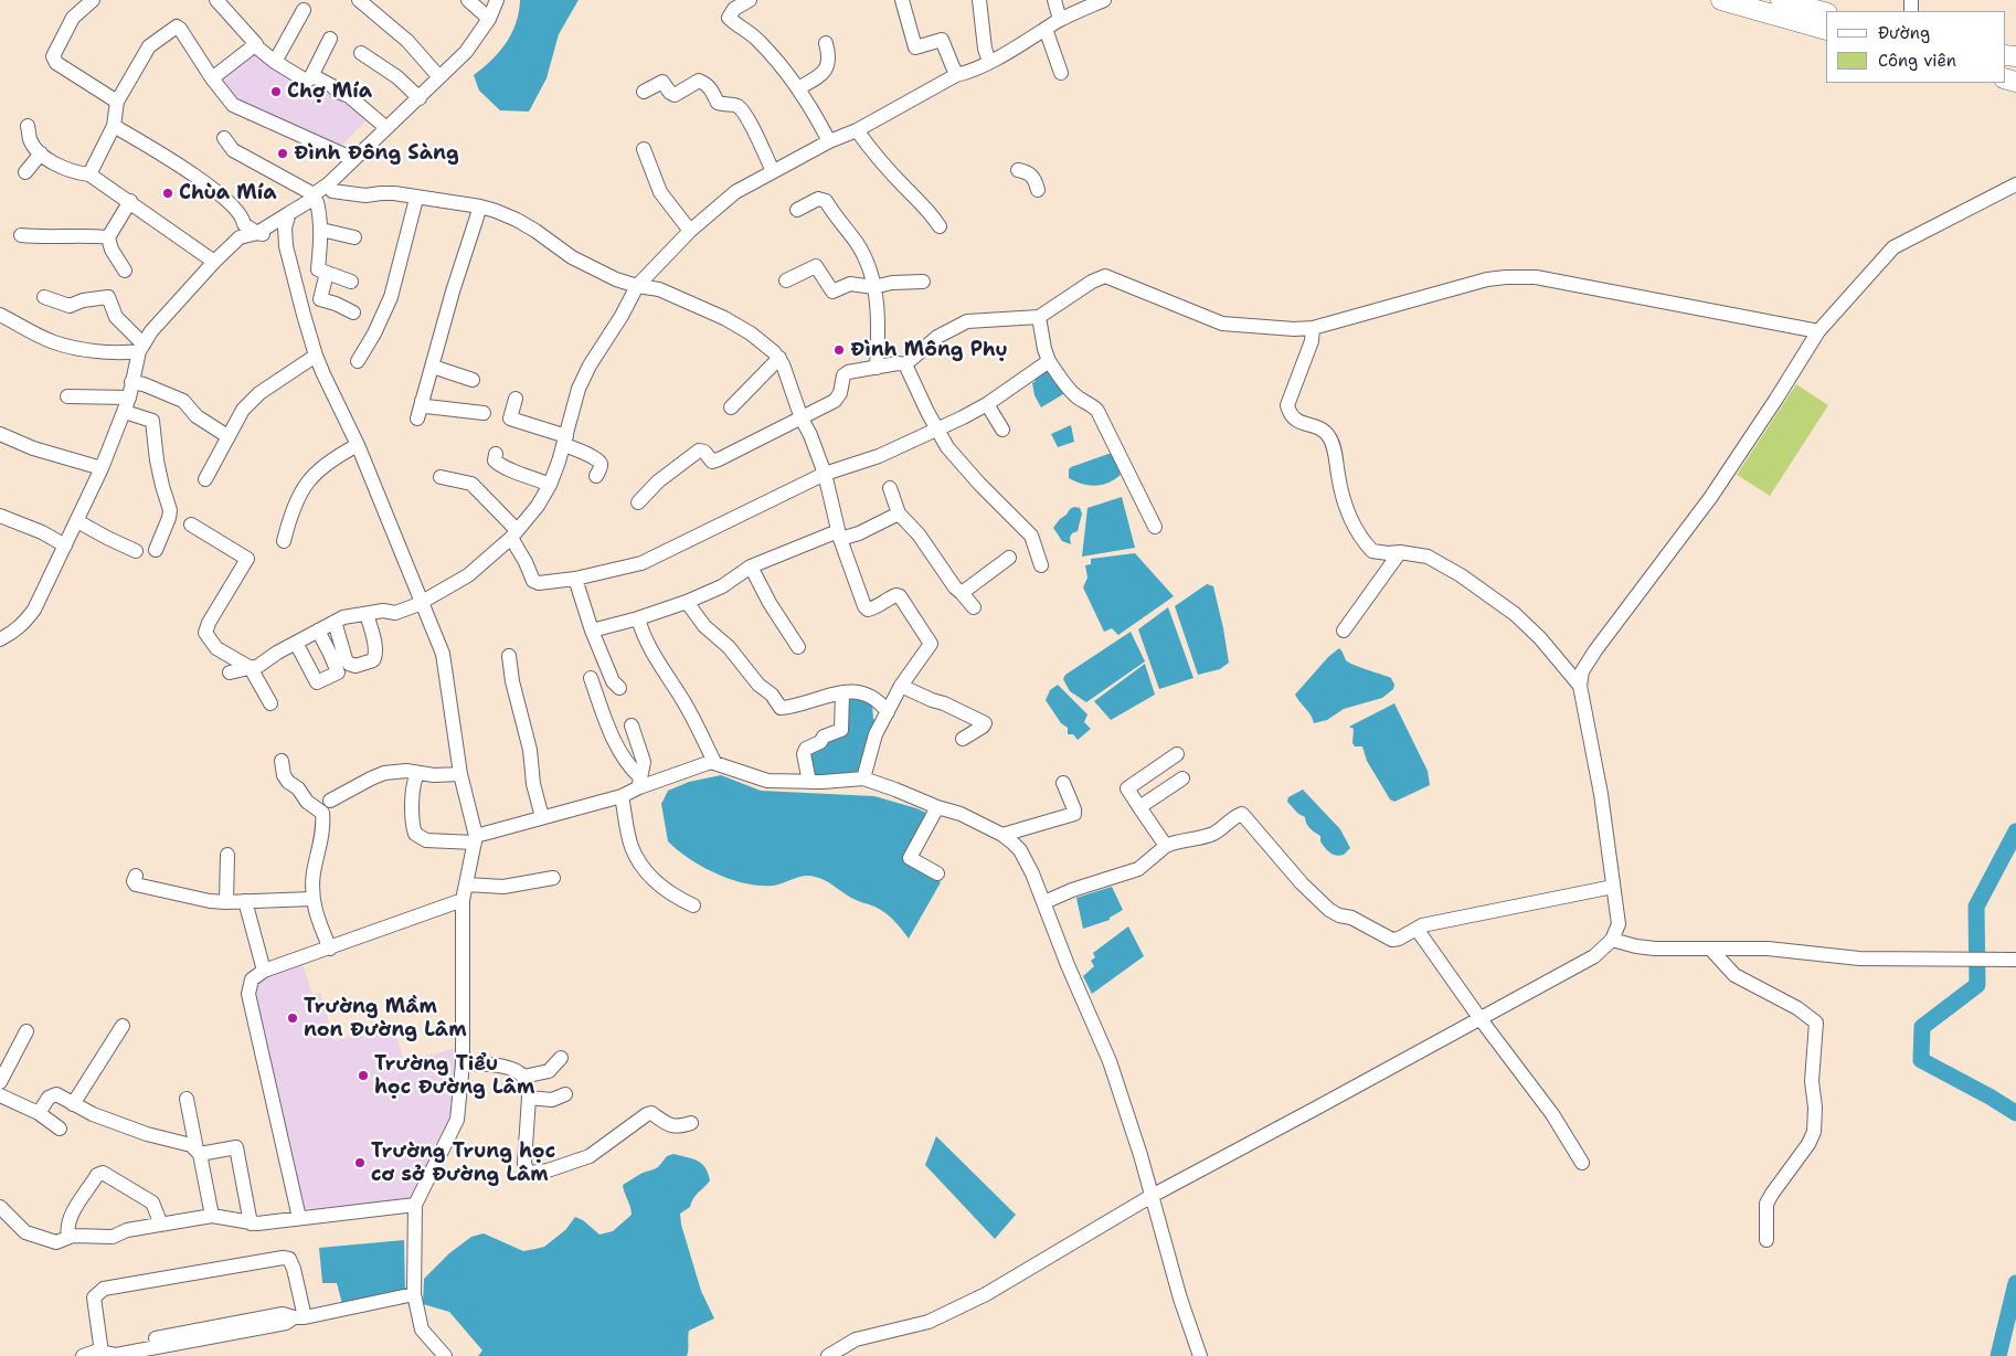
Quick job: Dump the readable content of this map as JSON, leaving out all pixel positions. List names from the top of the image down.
{
  "places": [
    "Chợ Mía",
    "Đình Đông Sàng",
    "Chùa Mía",
    "Đình Mông Phụ",
    "Trường Mầm non Đường Lâm",
    "Trường Tiểu học Đường Lâm",
    "Trường Trung học cơ sở Đường Lâm"
  ],
  "legend": ["Đường", "Công viên"]
}
